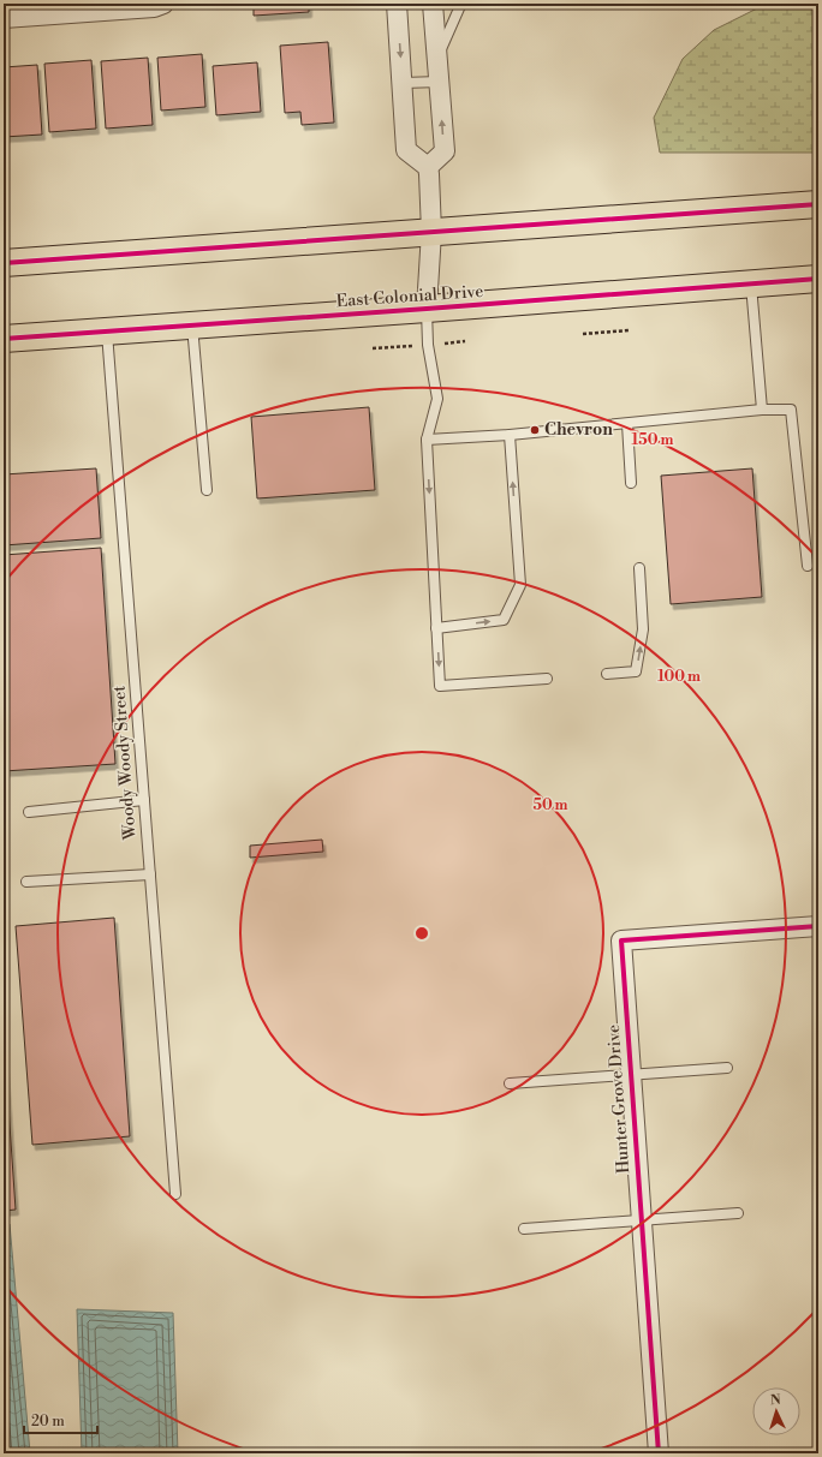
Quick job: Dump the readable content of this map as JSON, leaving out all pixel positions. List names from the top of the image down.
{
  "streets": {
    "highway": ["East Colonial Drive"],
    "street": ["Hunter Grove Drive"],
    "lane": ["Woody Woody Street"]
  },
  "crossings": [
    ["East Colonial Drive", "Woody Woody Street"]
  ],
  "places": ["Chevron"],
  "scale_bar": "20 m",
  "north": "top",
  "rings": ["150 m", "100 m", "50 m"]
}
